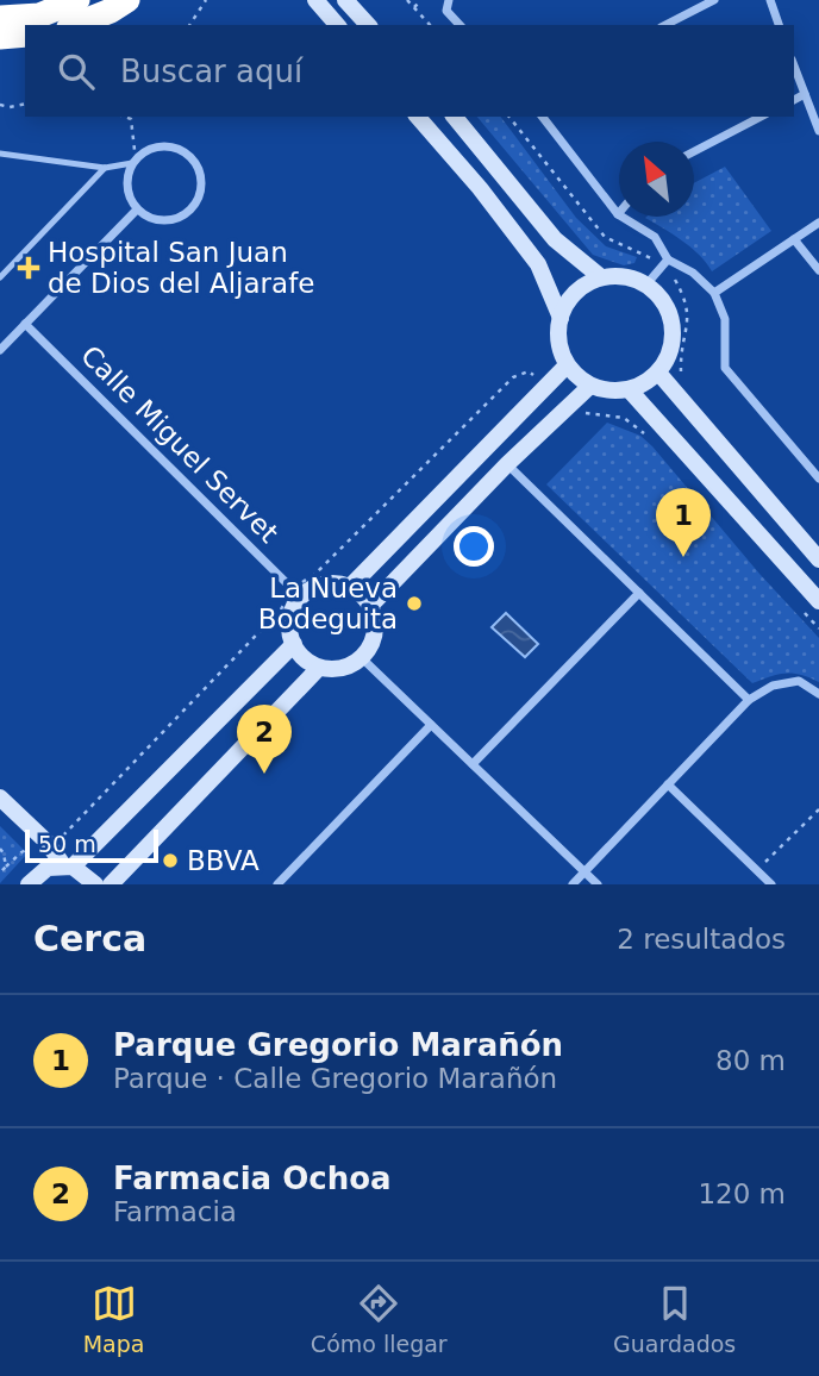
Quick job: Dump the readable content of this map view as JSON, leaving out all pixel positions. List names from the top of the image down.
{
  "streets": {
    "street": ["Calle Miguel Servet"]
  },
  "places": {
    "health": ["Hospital San Juan de Dios del Aljarafe"],
    "other": ["La Nueva Bodeguita", "BBVA"]
  },
  "scale_bar": "50 m",
  "north": "top left",
  "page": {
    "search": "Buscar aquí",
    "pins": ["1", "2"],
    "scale": "50 m",
    "heading": ["Cerca", "2 resultados"],
    "list": [
      {
        "mark": "1",
        "name": "Parque Gregorio Marañón",
        "note": "Parque · Calle Gregorio Marañón",
        "value": "80 m"
      },
      {
        "mark": "2",
        "name": "Farmacia Ochoa",
        "note": "Farmacia",
        "value": "120 m"
      }
    ],
    "nav": ["Mapa", "Cómo llegar", "Guardados"]
  }
}
